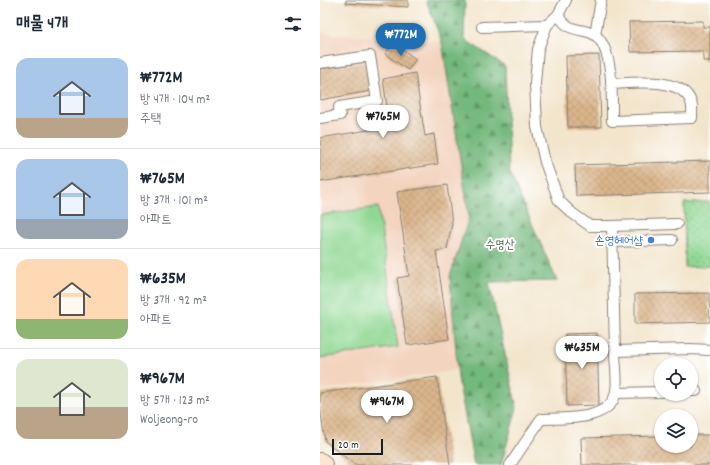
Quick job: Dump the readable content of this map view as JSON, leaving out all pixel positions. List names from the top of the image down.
{
  "parks": ["수명산"],
  "places": ["손영헤어샵"],
  "scale_bar": "20 m",
  "page": {
    "heading": "매물 4개",
    "price": [
      "₩772M",
      "₩765M",
      "₩635M",
      "₩967M"
    ],
    "list": [
      {
        "name": "₩772M",
        "note": "방 4개 · 104 m² · 주택"
      },
      {
        "name": "₩765M",
        "note": "방 3개 · 101 m² · 아파트"
      },
      {
        "name": "₩635M",
        "note": "방 3개 · 92 m² · 아파트"
      },
      {
        "name": "₩967M",
        "note": "방 5개 · 123 m² · Woljeong-ro"
      }
    ],
    "scale": "20 m"
  }
}
